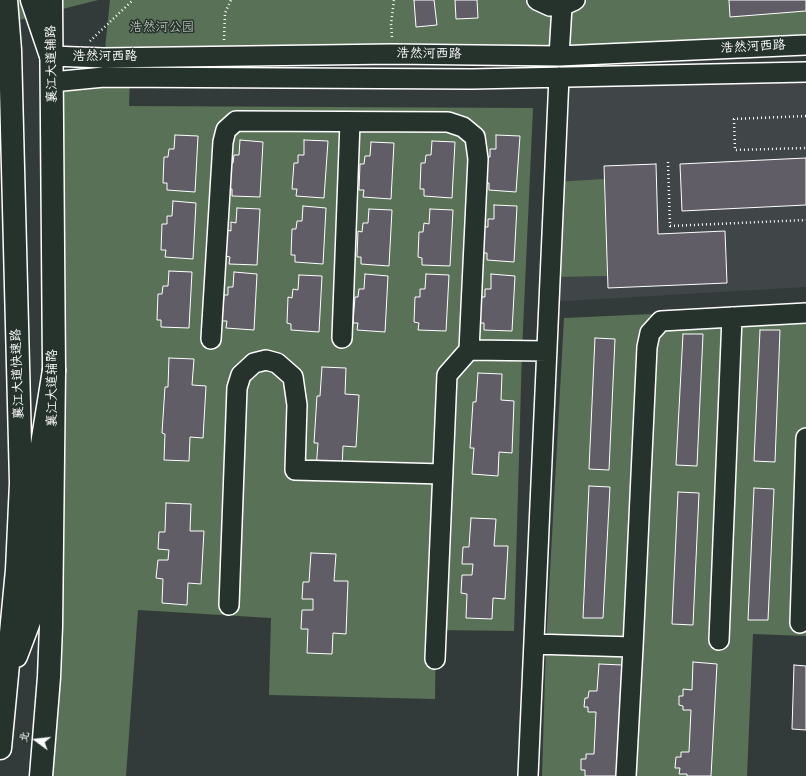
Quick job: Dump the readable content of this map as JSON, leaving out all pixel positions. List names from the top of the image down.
{
  "streets": {
    "main road": ["襄江大道辅路", "襄江大道快速路"],
    "street": ["浩然河西路"]
  },
  "crossings": [
    ["浩然河西路", "襄江大道辅路"]
  ],
  "parks": ["浩然河公园"],
  "north": "left"
}
